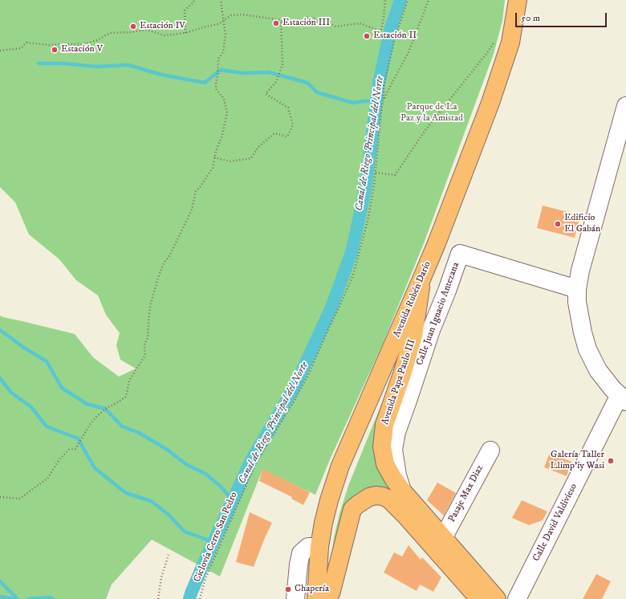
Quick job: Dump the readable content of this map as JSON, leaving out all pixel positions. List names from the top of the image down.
{
  "streets": {
    "main road": ["Avenida Rubén Darío", "Avenida Papa Paulo III"],
    "street": ["Calle Juan Ignacio Antezana", "Pasaje Max Diaz", "Calle David Valdivieso"],
    "path": ["Ciclovía Cerro San Pedro"]
  },
  "crossings": [
    ["Avenida Rubén Darío", "Avenida Papa Paulo III"],
    ["Calle Juan Ignacio Antezana", "Avenida Papa Paulo III"],
    ["Avenida Papa Paulo III", "Pasaje Max Diaz"]
  ],
  "water": ["Canal de Riego Principal del Norte"],
  "parks": ["Parque de La Paz y la Amistad"],
  "places": [
    "Estación III",
    "Estación IV",
    "Estación II",
    "Estación V",
    "Edificio El Gabán",
    "Galería Taller Llimp'iy Wasi",
    "Chapería"
  ],
  "scale_bar": "50 m"
}
